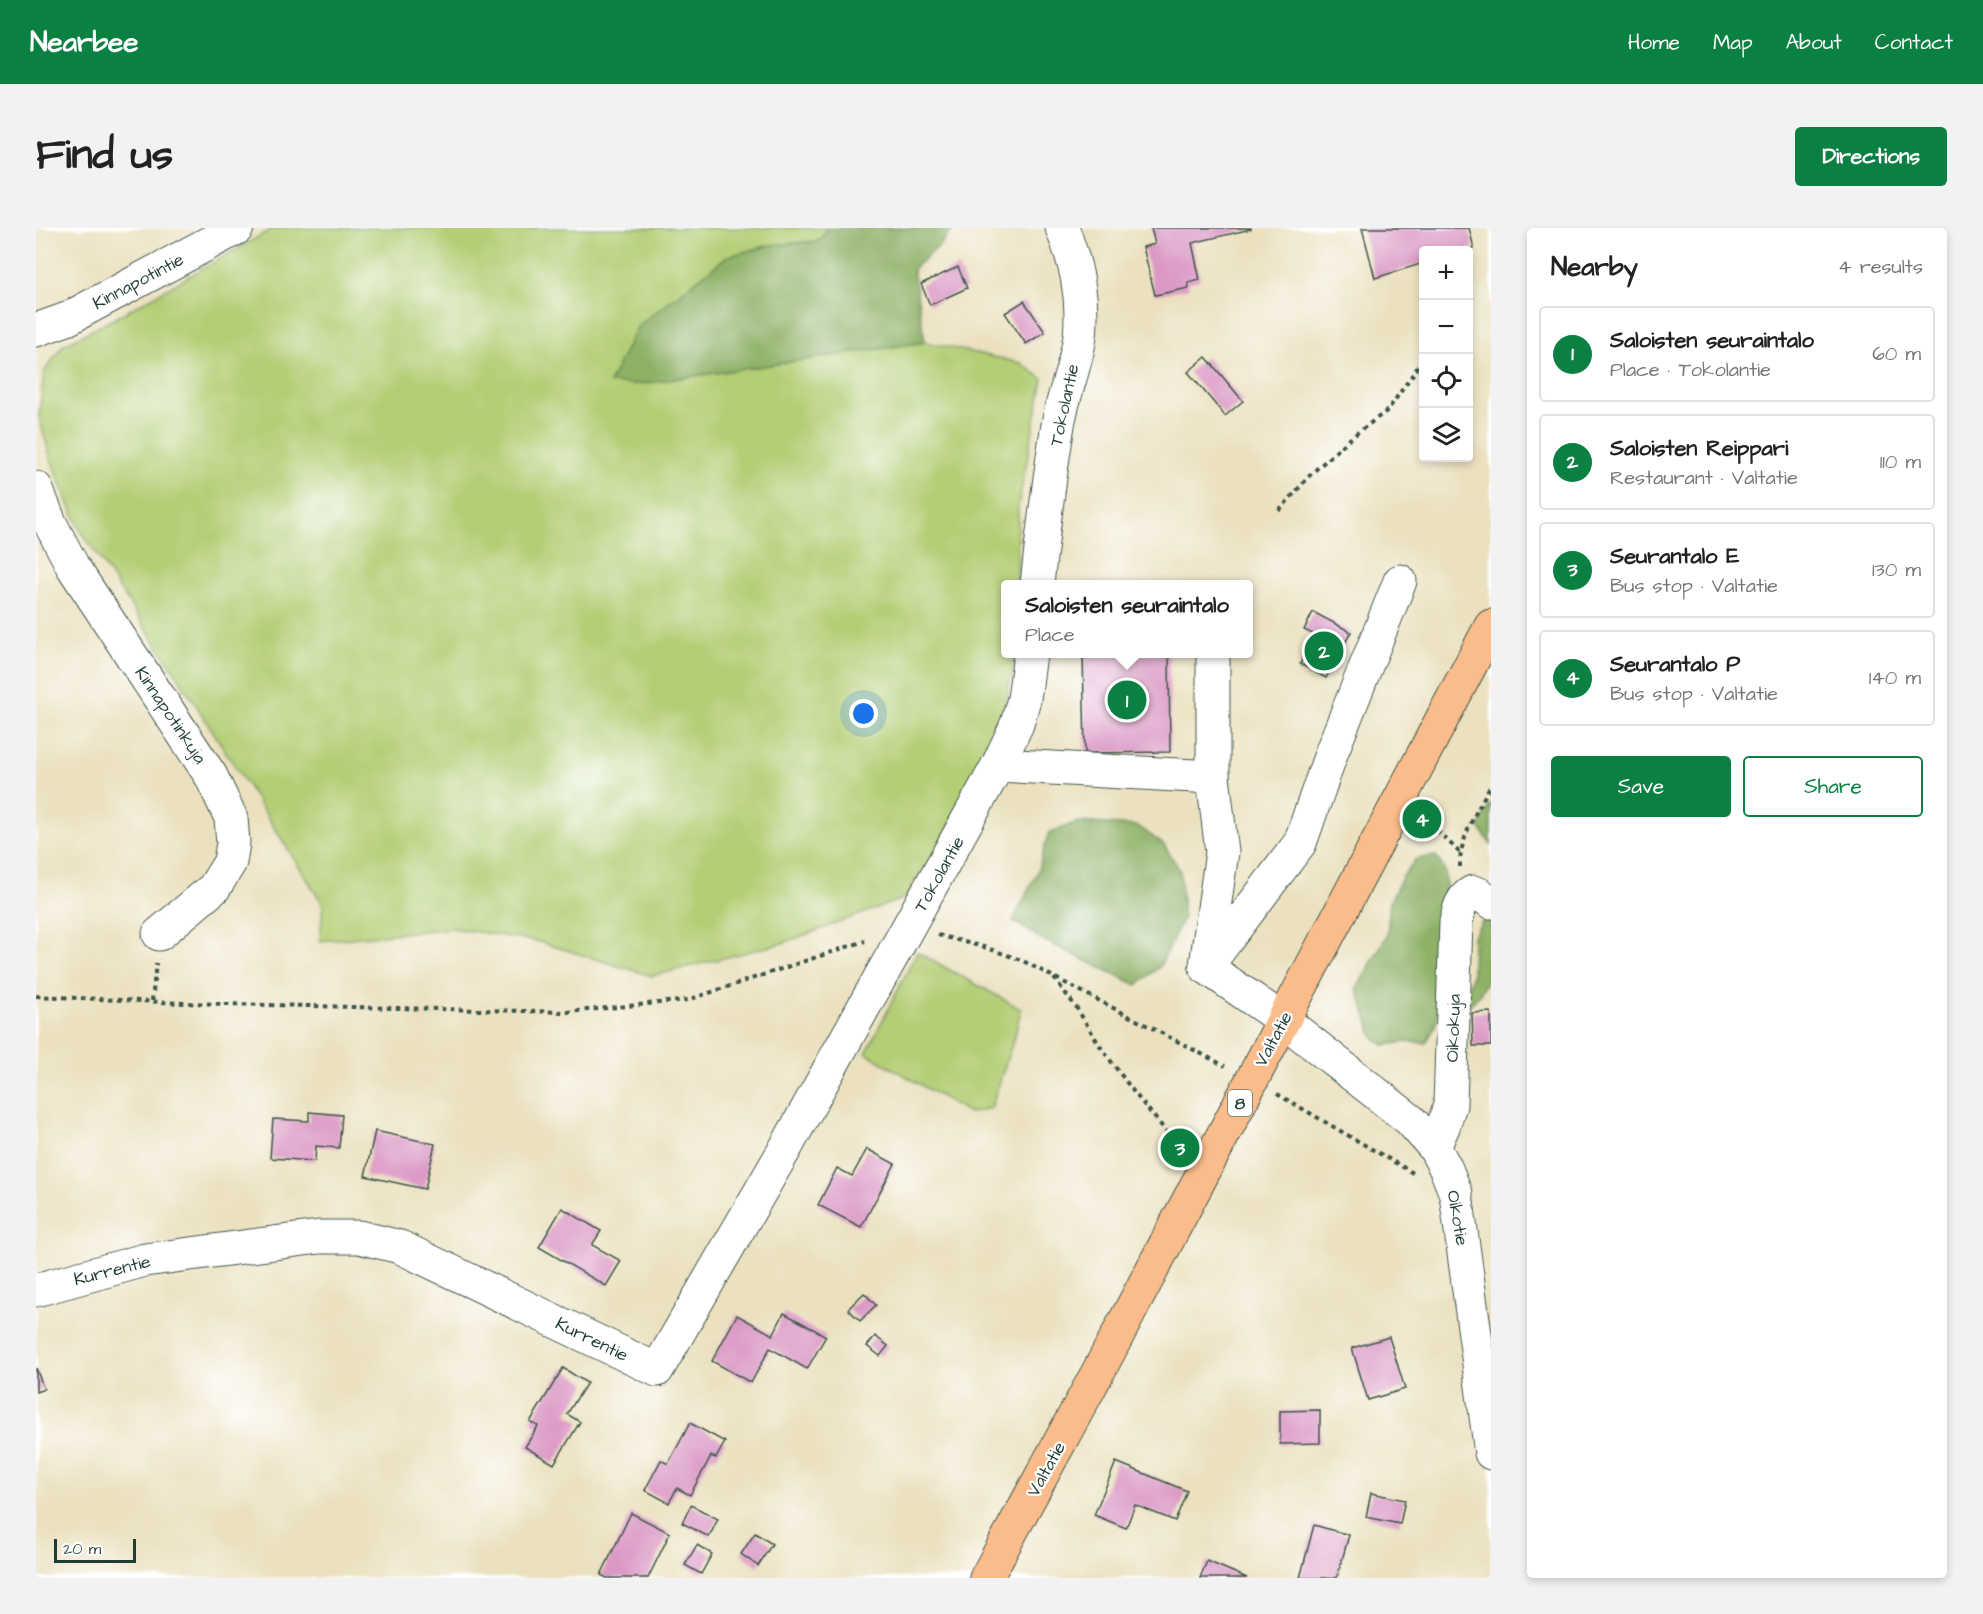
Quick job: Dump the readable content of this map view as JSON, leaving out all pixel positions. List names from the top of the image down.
{
  "streets": {
    "highway": ["Valtatie", "8"],
    "street": [
      "Kinnapotintie",
      "Tokolantie",
      "Kinnapotinkuja",
      "Oikokuja",
      "Oikotie",
      "Kurrentie"
    ]
  },
  "crossings": [
    ["Tokolantie", "Kurrentie"],
    ["Oikokuja", "Oikotie"],
    ["Valtatie", "Oikotie"]
  ],
  "scale_bar": "20 m",
  "page": {
    "header": "Nearbee",
    "nav": [
      "Home",
      "Map",
      "About",
      "Contact"
    ],
    "title": "Find us",
    "buttons": [
      "Directions",
      ["Save", "Share"]
    ],
    "heading": ["Nearby", "4 results"],
    "map_buttons": ["+", "−"],
    "list": [
      {
        "mark": "1",
        "name": "Saloisten seuraintalo",
        "note": "Place · Tokolantie",
        "value": "60 m"
      },
      {
        "mark": "2",
        "name": "Saloisten Reippari",
        "note": "Restaurant · Valtatie",
        "value": "110 m"
      },
      {
        "mark": "3",
        "name": "Seurantalo E",
        "note": "Bus stop · Valtatie",
        "value": "130 m"
      },
      {
        "mark": "4",
        "name": "Seurantalo P",
        "note": "Bus stop · Valtatie",
        "value": "140 m"
      }
    ],
    "popup": ["Saloisten seuraintalo", "Place"],
    "pins": [
      "2",
      "1",
      "4",
      "3"
    ],
    "scale": "20 m"
  }
}
